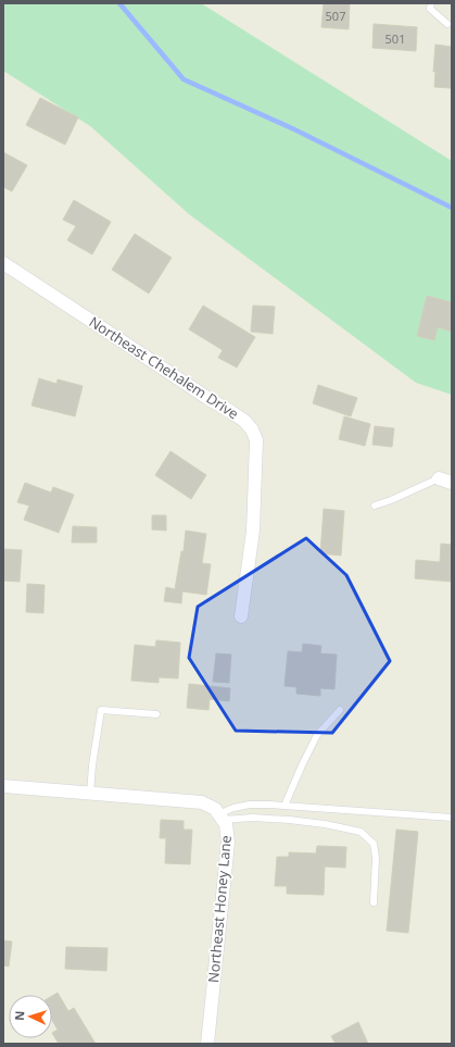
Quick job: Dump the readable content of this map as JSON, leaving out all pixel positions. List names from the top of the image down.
{
  "streets": {
    "street": ["Northeast Chehalem Drive", "Northeast Honey Lane"]
  },
  "house_numbers": ["507", "501"],
  "north": "left"
}
